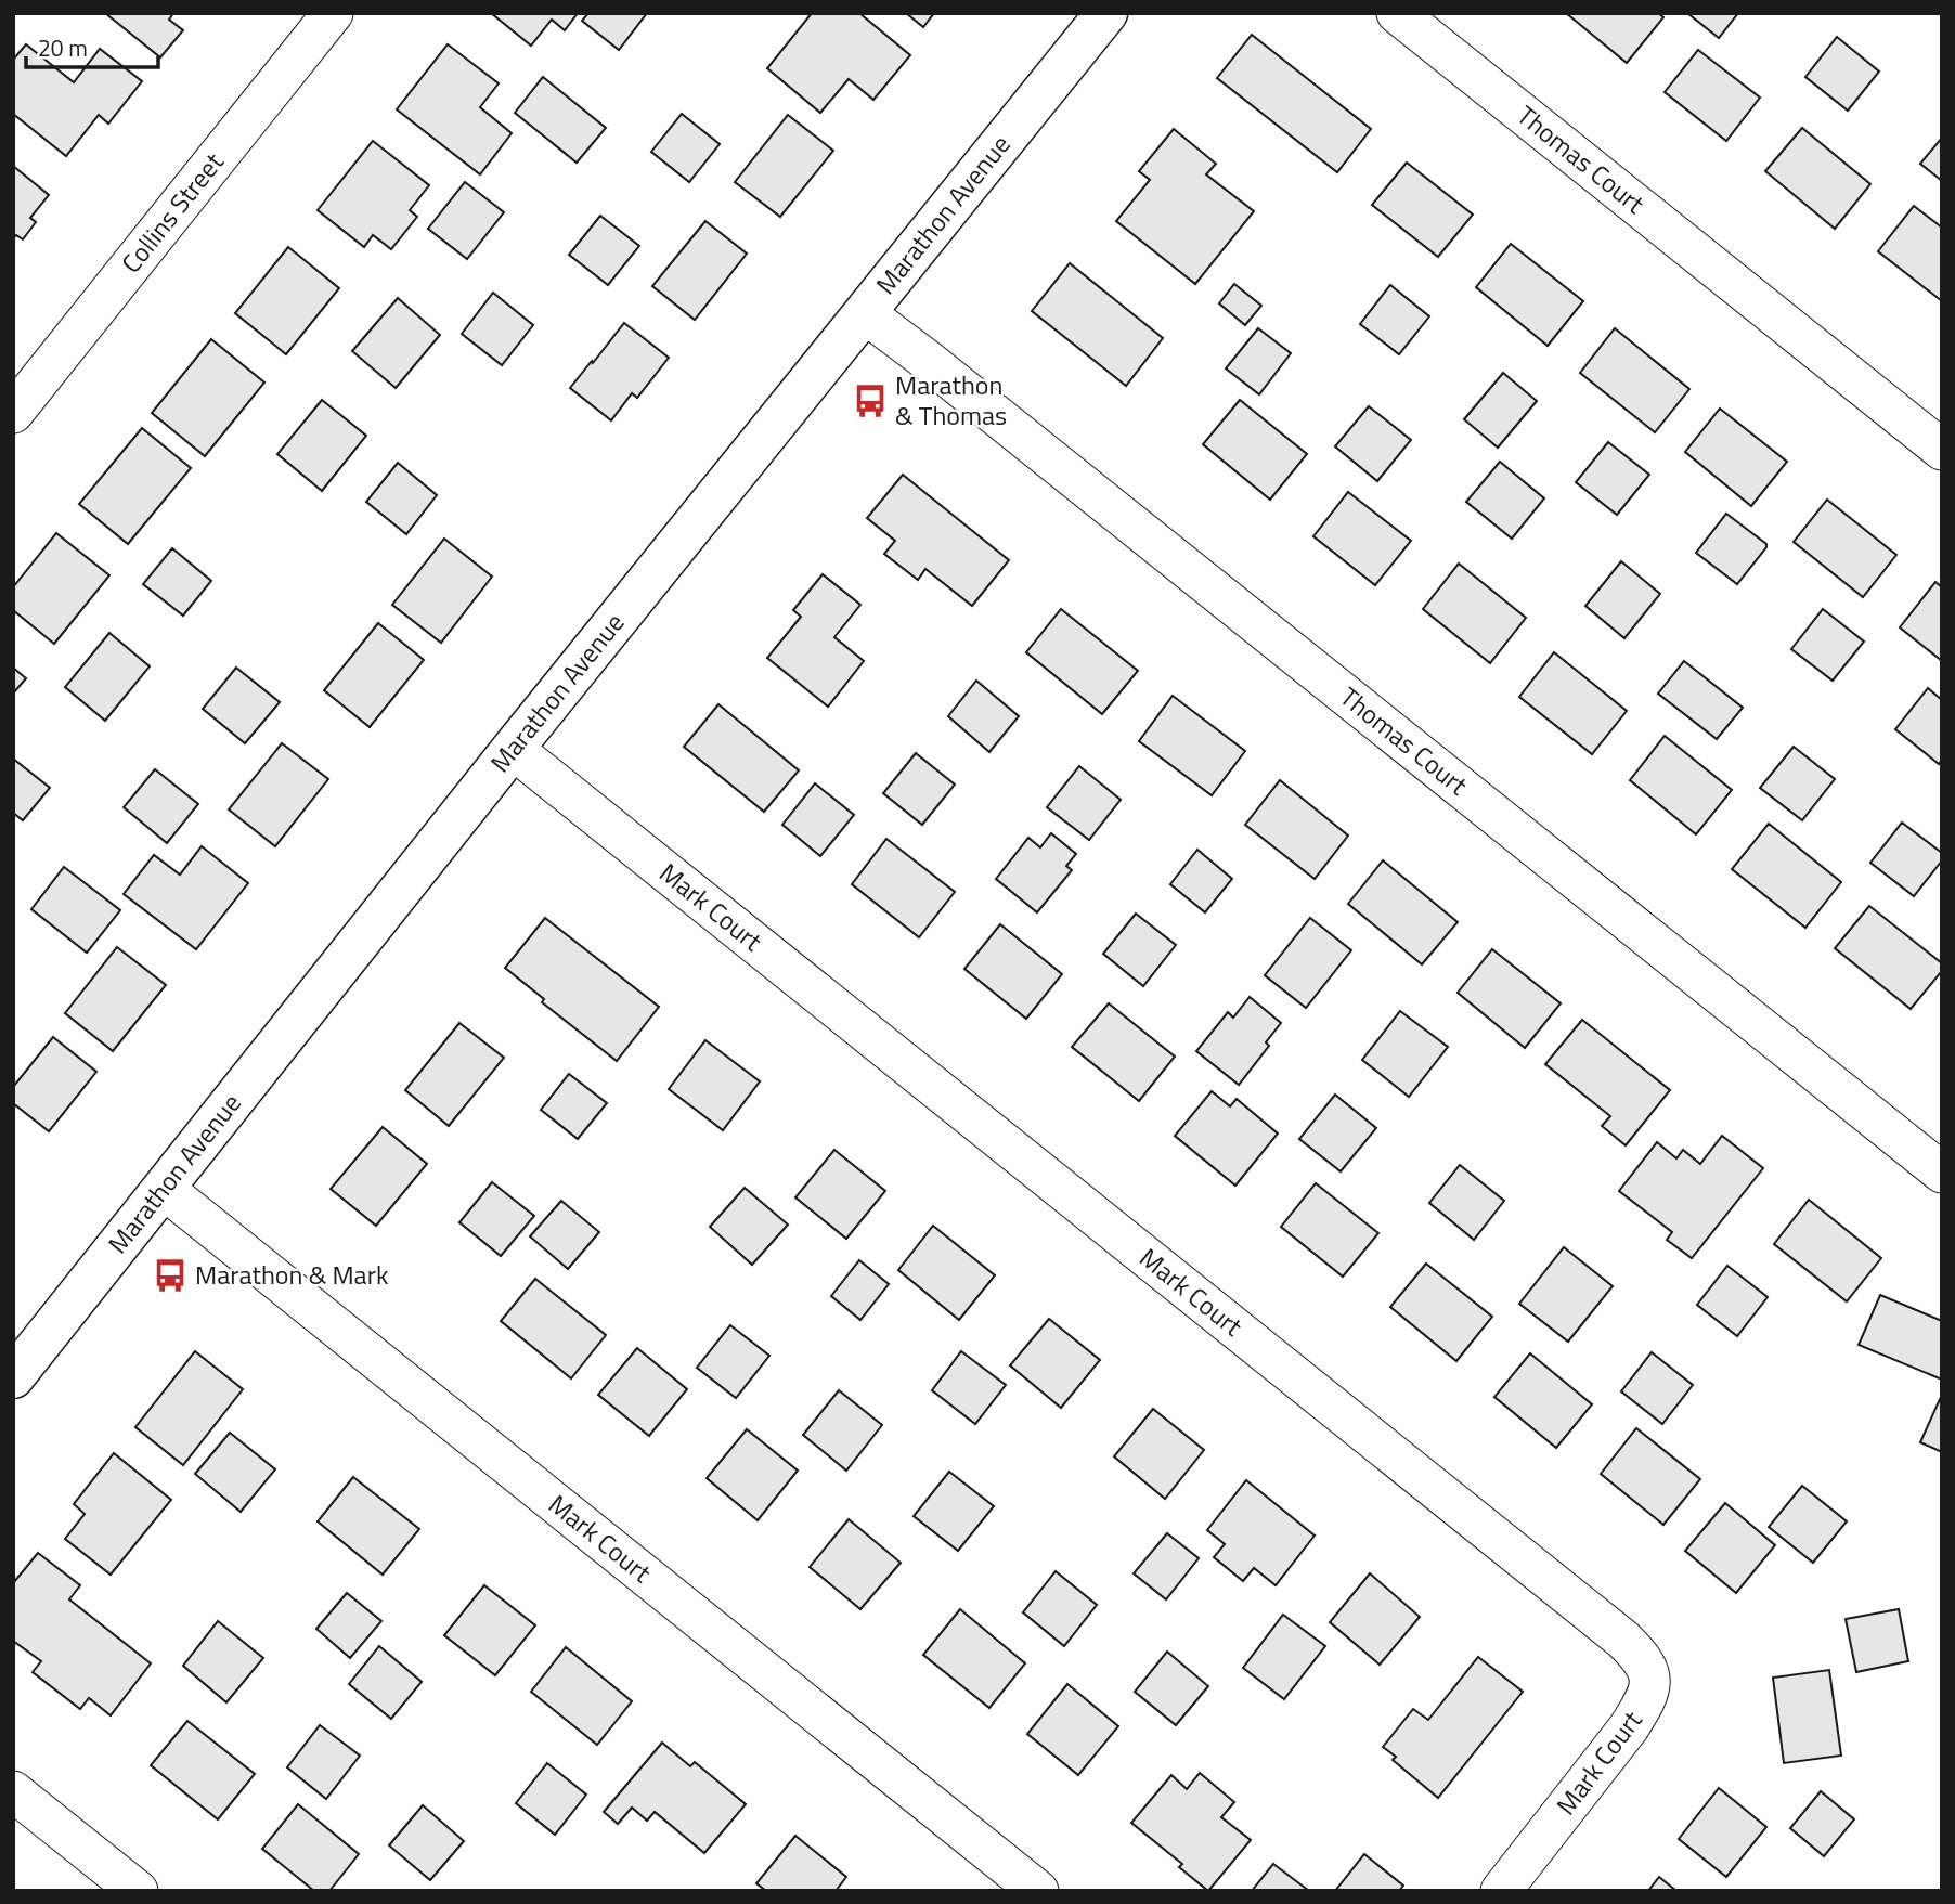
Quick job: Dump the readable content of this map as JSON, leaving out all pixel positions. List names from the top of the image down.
{
  "streets": {
    "street": [
      "Thomas Court",
      "Collins Street",
      "Marathon Avenue",
      "Mark Court"
    ]
  },
  "crossings": [
    ["Thomas Court", "Marathon Avenue"],
    ["Marathon Avenue", "Mark Court"]
  ],
  "places": {
    "bus stop": ["Marathon & Thomas", "Marathon & Mark"]
  },
  "scale_bar": "20 m"
}
